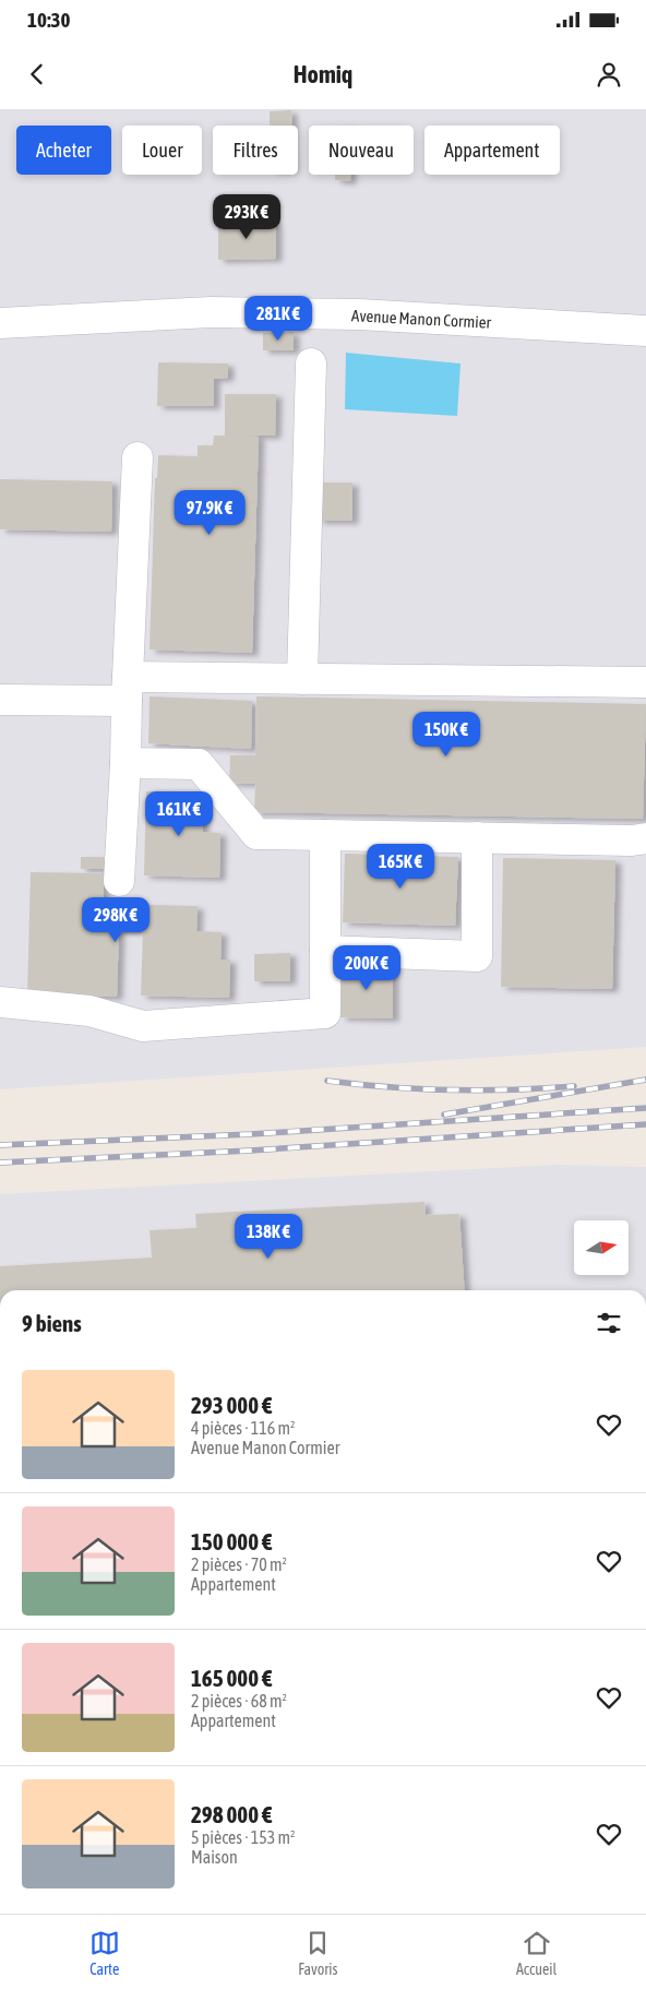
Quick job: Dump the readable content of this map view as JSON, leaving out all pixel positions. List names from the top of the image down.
{
  "streets": {
    "street": ["Avenue Manon Cormier"]
  },
  "north": "right",
  "page": {
    "status": "10:30",
    "header": "Homiq",
    "chip": [
      "Acheter",
      "Louer",
      "Filtres",
      "Nouveau",
      "Appartement"
    ],
    "price": [
      "293K €",
      "281K €",
      "97.9K €",
      "150K €",
      "161K €",
      "165K €",
      "298K €",
      "200K €",
      "138K €"
    ],
    "heading": "9 biens",
    "list": [
      {
        "name": "293 000 €",
        "note": "4 pièces · 116 m² · Avenue Manon Cormier"
      },
      {
        "name": "150 000 €",
        "note": "2 pièces · 70 m² · Appartement"
      },
      {
        "name": "165 000 €",
        "note": "2 pièces · 68 m² · Appartement"
      },
      {
        "name": "298 000 €",
        "note": "5 pièces · 153 m² · Maison"
      }
    ],
    "tabs": ["Carte", "Favoris", "Accueil"]
  }
}
